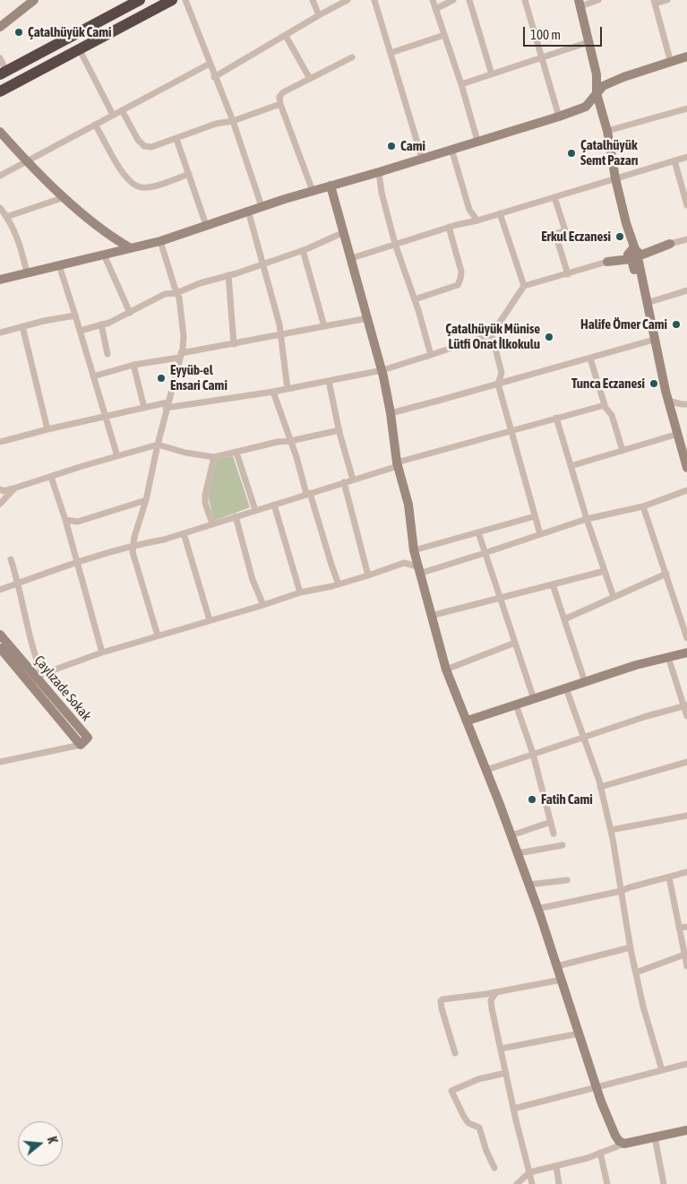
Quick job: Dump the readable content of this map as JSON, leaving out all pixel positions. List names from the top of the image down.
{
  "streets": {
    "street": ["Çaylızade Sokak"]
  },
  "places": [
    "Çatalhüyük Cami",
    "Cami",
    "Çatalhüyük Semt Pazarı",
    "Erkul Eczanesi",
    "Halife Ömer Cami",
    "Çatalhüyük Münise Lütfi Onat İlkokulu",
    "Eyyüb-el Ensari Cami",
    "Tunca Eczanesi",
    "Fatih Cami"
  ],
  "scale_bar": "100 m",
  "north": "right"
}
